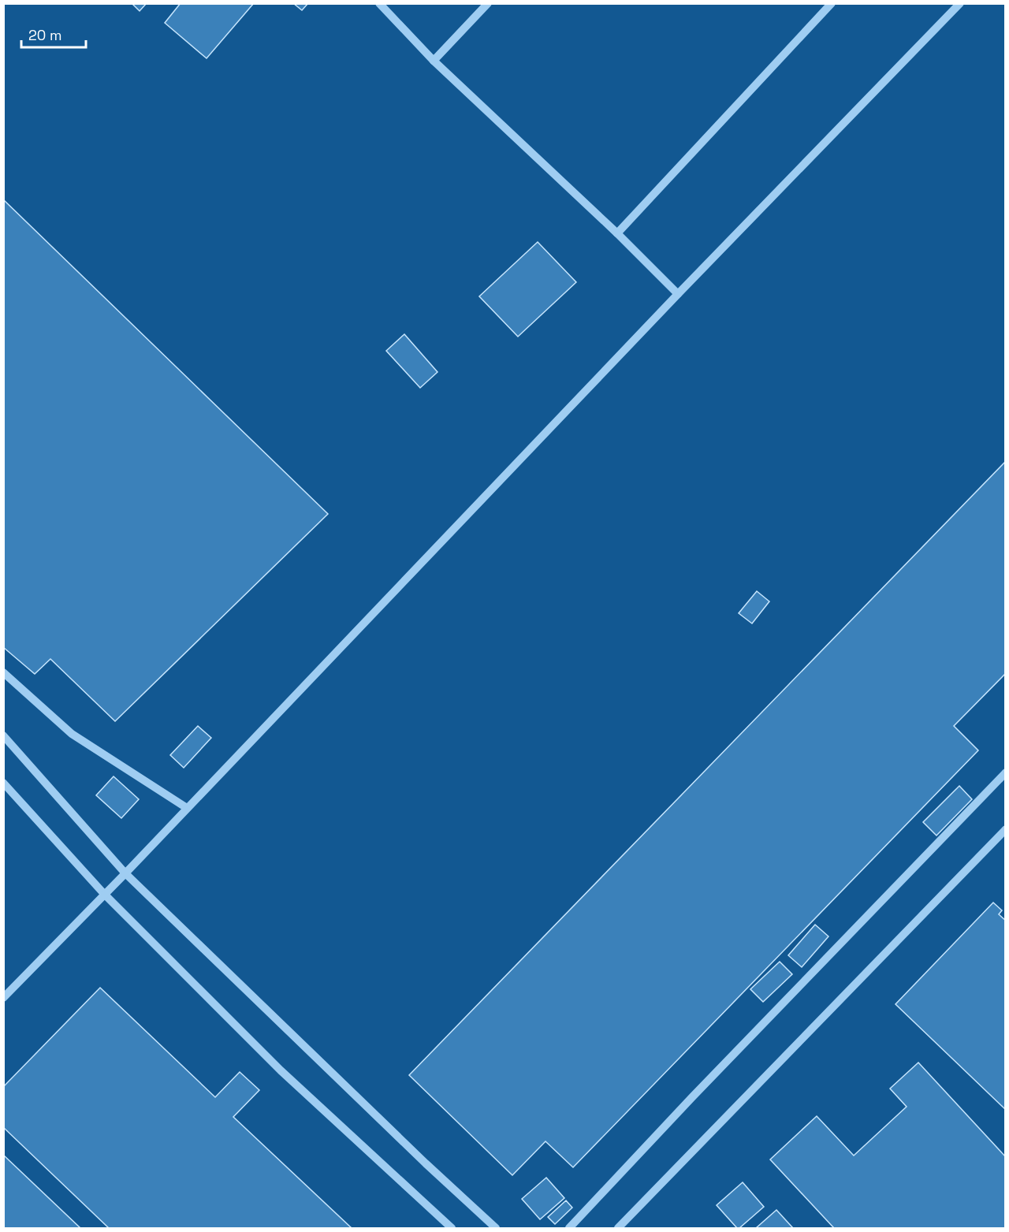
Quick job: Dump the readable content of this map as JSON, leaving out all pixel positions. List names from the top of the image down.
{
  "scale_bar": "20 m"
}
